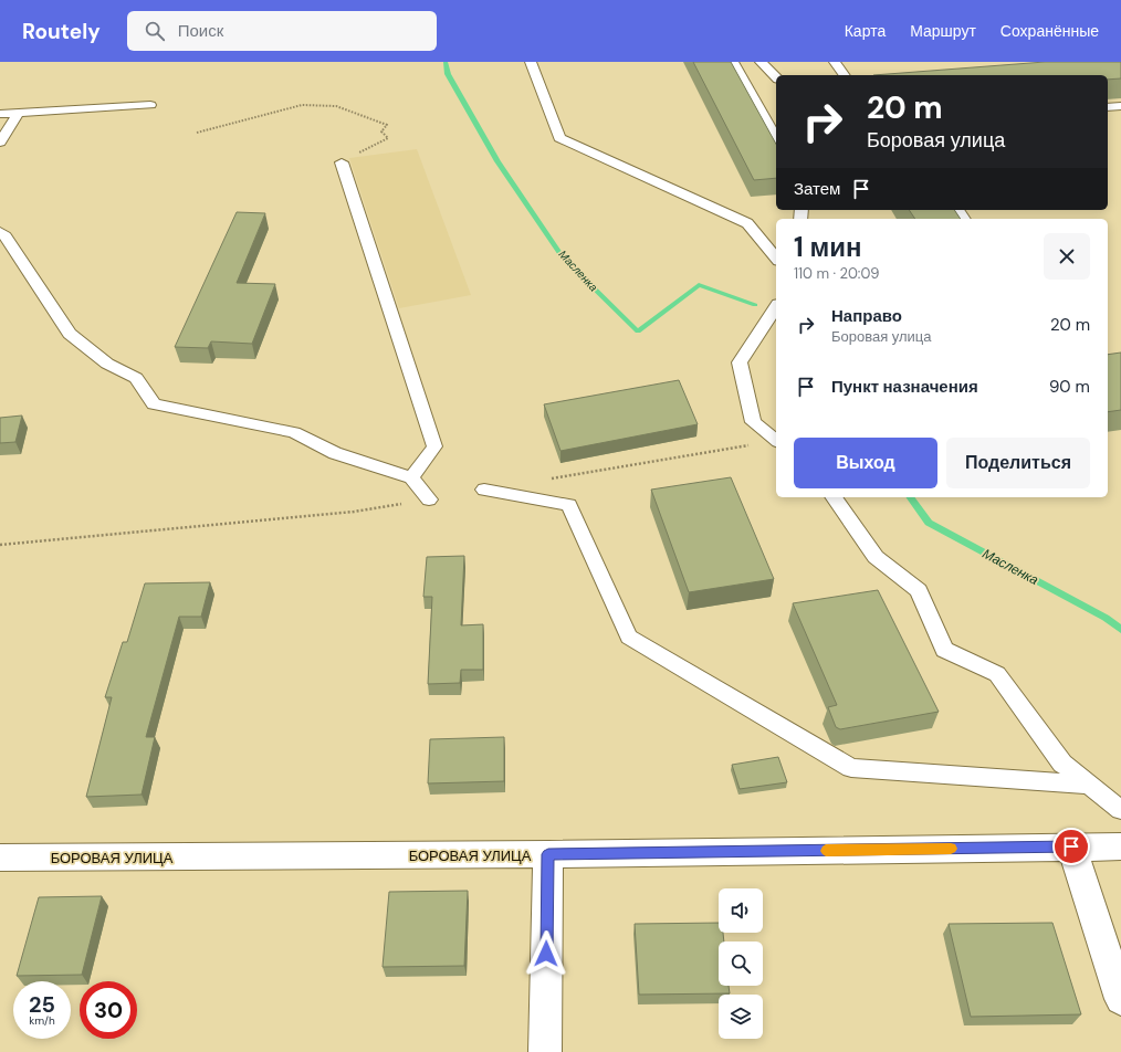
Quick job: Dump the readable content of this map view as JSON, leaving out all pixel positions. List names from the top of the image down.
{
  "streets": {
    "street": ["БОРОВАЯ УЛИЦА"]
  },
  "water": ["Масленка"],
  "page": {
    "header": "Routely",
    "search": "Поиск",
    "nav": ["Карта", "Маршрут", "Сохранённые"],
    "turn": ["20 m", "Боровая улица"],
    "then": "Затем",
    "heading": ["1 мин", "110 m · 20:09"],
    "list": [
      {
        "name": "Направо",
        "note": "Боровая улица",
        "value": "20 m"
      },
      {
        "name": "Пункт назначения",
        "value": "90 m"
      }
    ],
    "buttons": ["Выход", "Поделиться"],
    "speed": "25 km/h",
    "limit": "30"
  }
}
